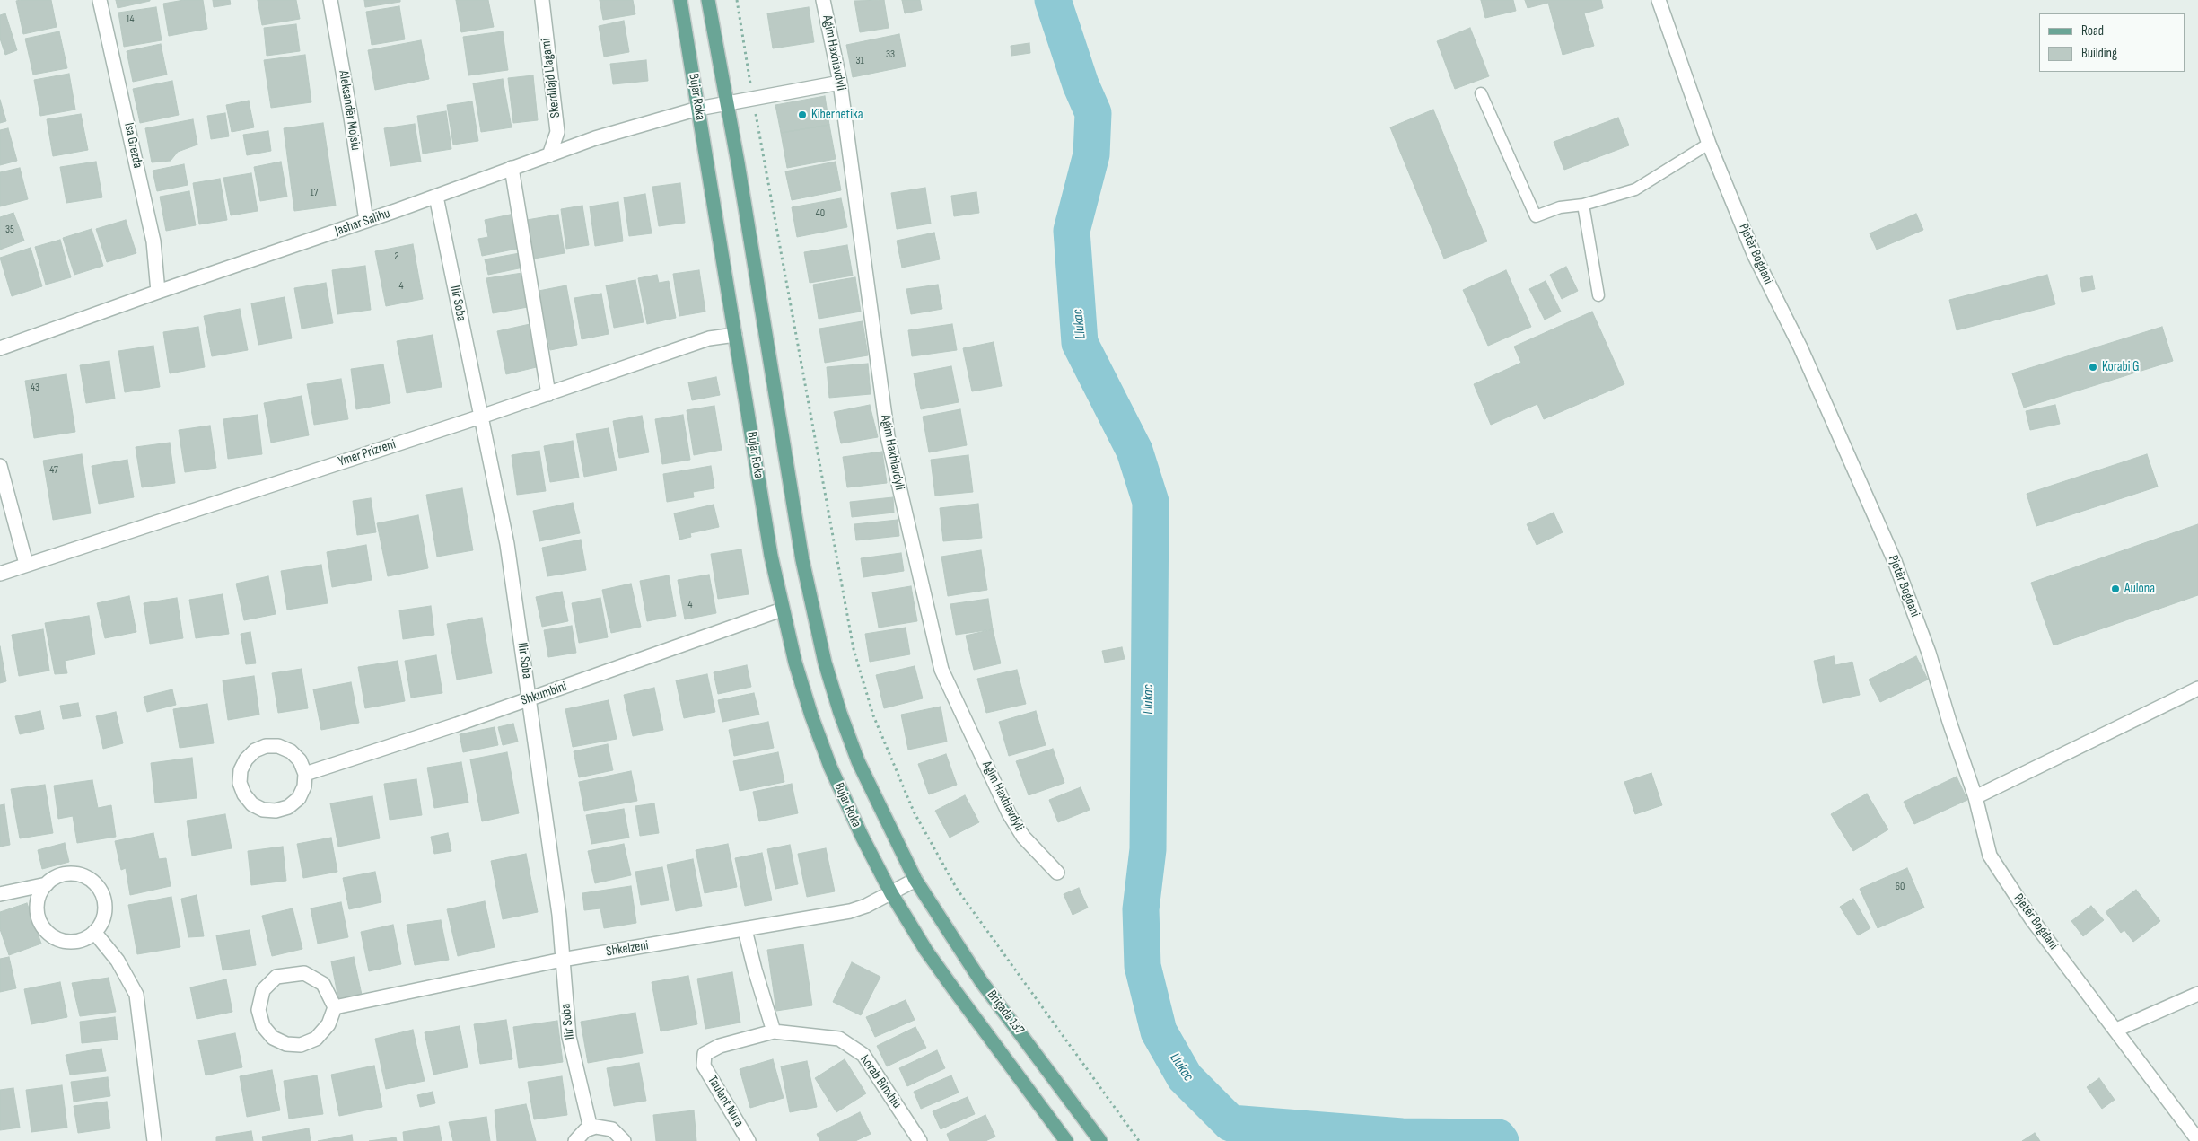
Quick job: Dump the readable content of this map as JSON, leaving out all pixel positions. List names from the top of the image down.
{
  "streets": {
    "main road": ["Bujar Roka", "Brigada 137"],
    "street": [
      "Agim Haxhiavdyli",
      "Skerdilajd Llagami",
      "Aleksandër Mojsiu",
      "Isa Grezda",
      "Jashar Salihu",
      "Pjetër Bogdani",
      "Ilir Soba",
      "Ymer Prizreni",
      "Shkumbini",
      "Shkelzeni",
      "Korab Binxhiu",
      "Taulant Nura"
    ]
  },
  "crossings": [
    ["Skerdilajd Llagami", "Jashar Salihu"],
    ["Bujar Roka", "Jashar Salihu"],
    ["Bujar Roka", "Ymer Prizreni"],
    ["Bujar Roka", "Shkumbini"],
    ["Bujar Roka", "Shkelzeni"],
    ["Bujar Roka", "Brigada 137"],
    ["Aleksandër Mojsiu", "Jashar Salihu"],
    ["Isa Grezda", "Jashar Salihu"],
    ["Jashar Salihu", "Ilir Soba"],
    ["Ilir Soba", "Ymer Prizreni"],
    ["Ilir Soba", "Shkumbini"],
    ["Ilir Soba", "Shkelzeni"],
    ["Shkelzeni", "Brigada 137"],
    ["Korab Binxhiu", "Taulant Nura"]
  ],
  "water": ["Llukac"],
  "places": ["Kibernetika", "Korabi G", "Aulona"],
  "house_numbers": [
    "14",
    "33",
    "31",
    "17",
    "40",
    "35",
    "2",
    "4",
    "43",
    "47",
    "4",
    "60"
  ],
  "legend": ["Road", "Building"]
}
